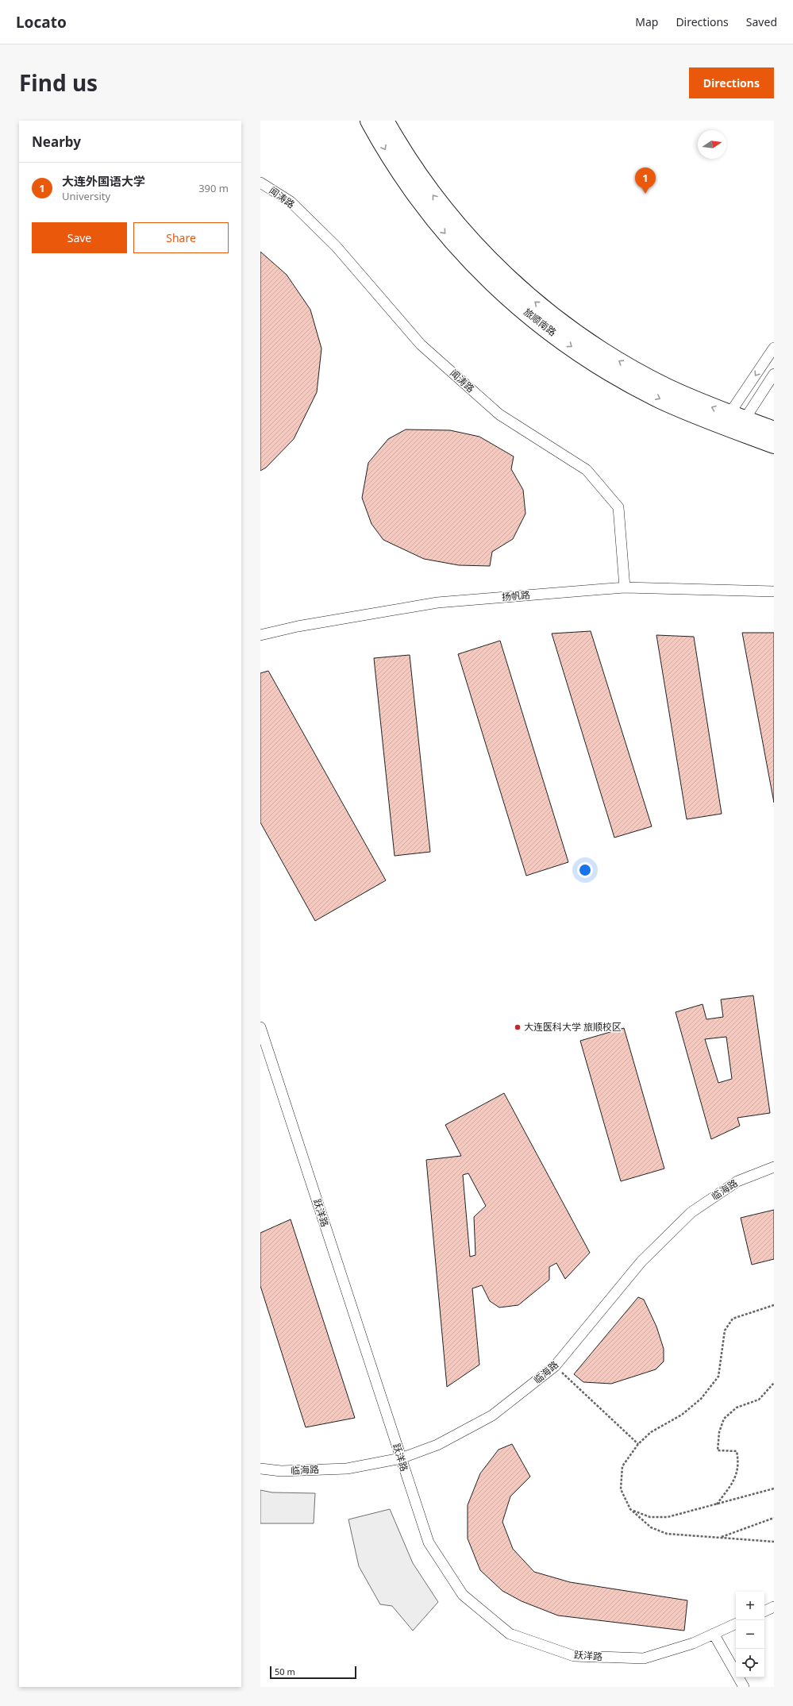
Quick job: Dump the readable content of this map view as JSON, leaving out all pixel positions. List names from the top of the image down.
{
  "streets": {
    "highway": ["旅顺南路"],
    "street": [
      "闻涛路",
      "扬帆路",
      "临海路",
      "跃洋路"
    ]
  },
  "crossings": [
    ["闻涛路", "扬帆路"],
    ["临海路", "跃洋路"]
  ],
  "places": ["大连医科大学 旅顺校区"],
  "scale_bar": "50 m",
  "north": "right",
  "page": {
    "header": "Locato",
    "nav": ["Map", "Directions", "Saved"],
    "title": "Find us",
    "buttons": [
      "Directions",
      ["Save", "Share"]
    ],
    "heading": "Nearby",
    "list": [
      {
        "mark": "1",
        "name": "大连外国语大学",
        "note": "University",
        "value": "390 m"
      }
    ],
    "pins": "1",
    "map_buttons": ["+", "−"],
    "scale": "50 m"
  }
}
